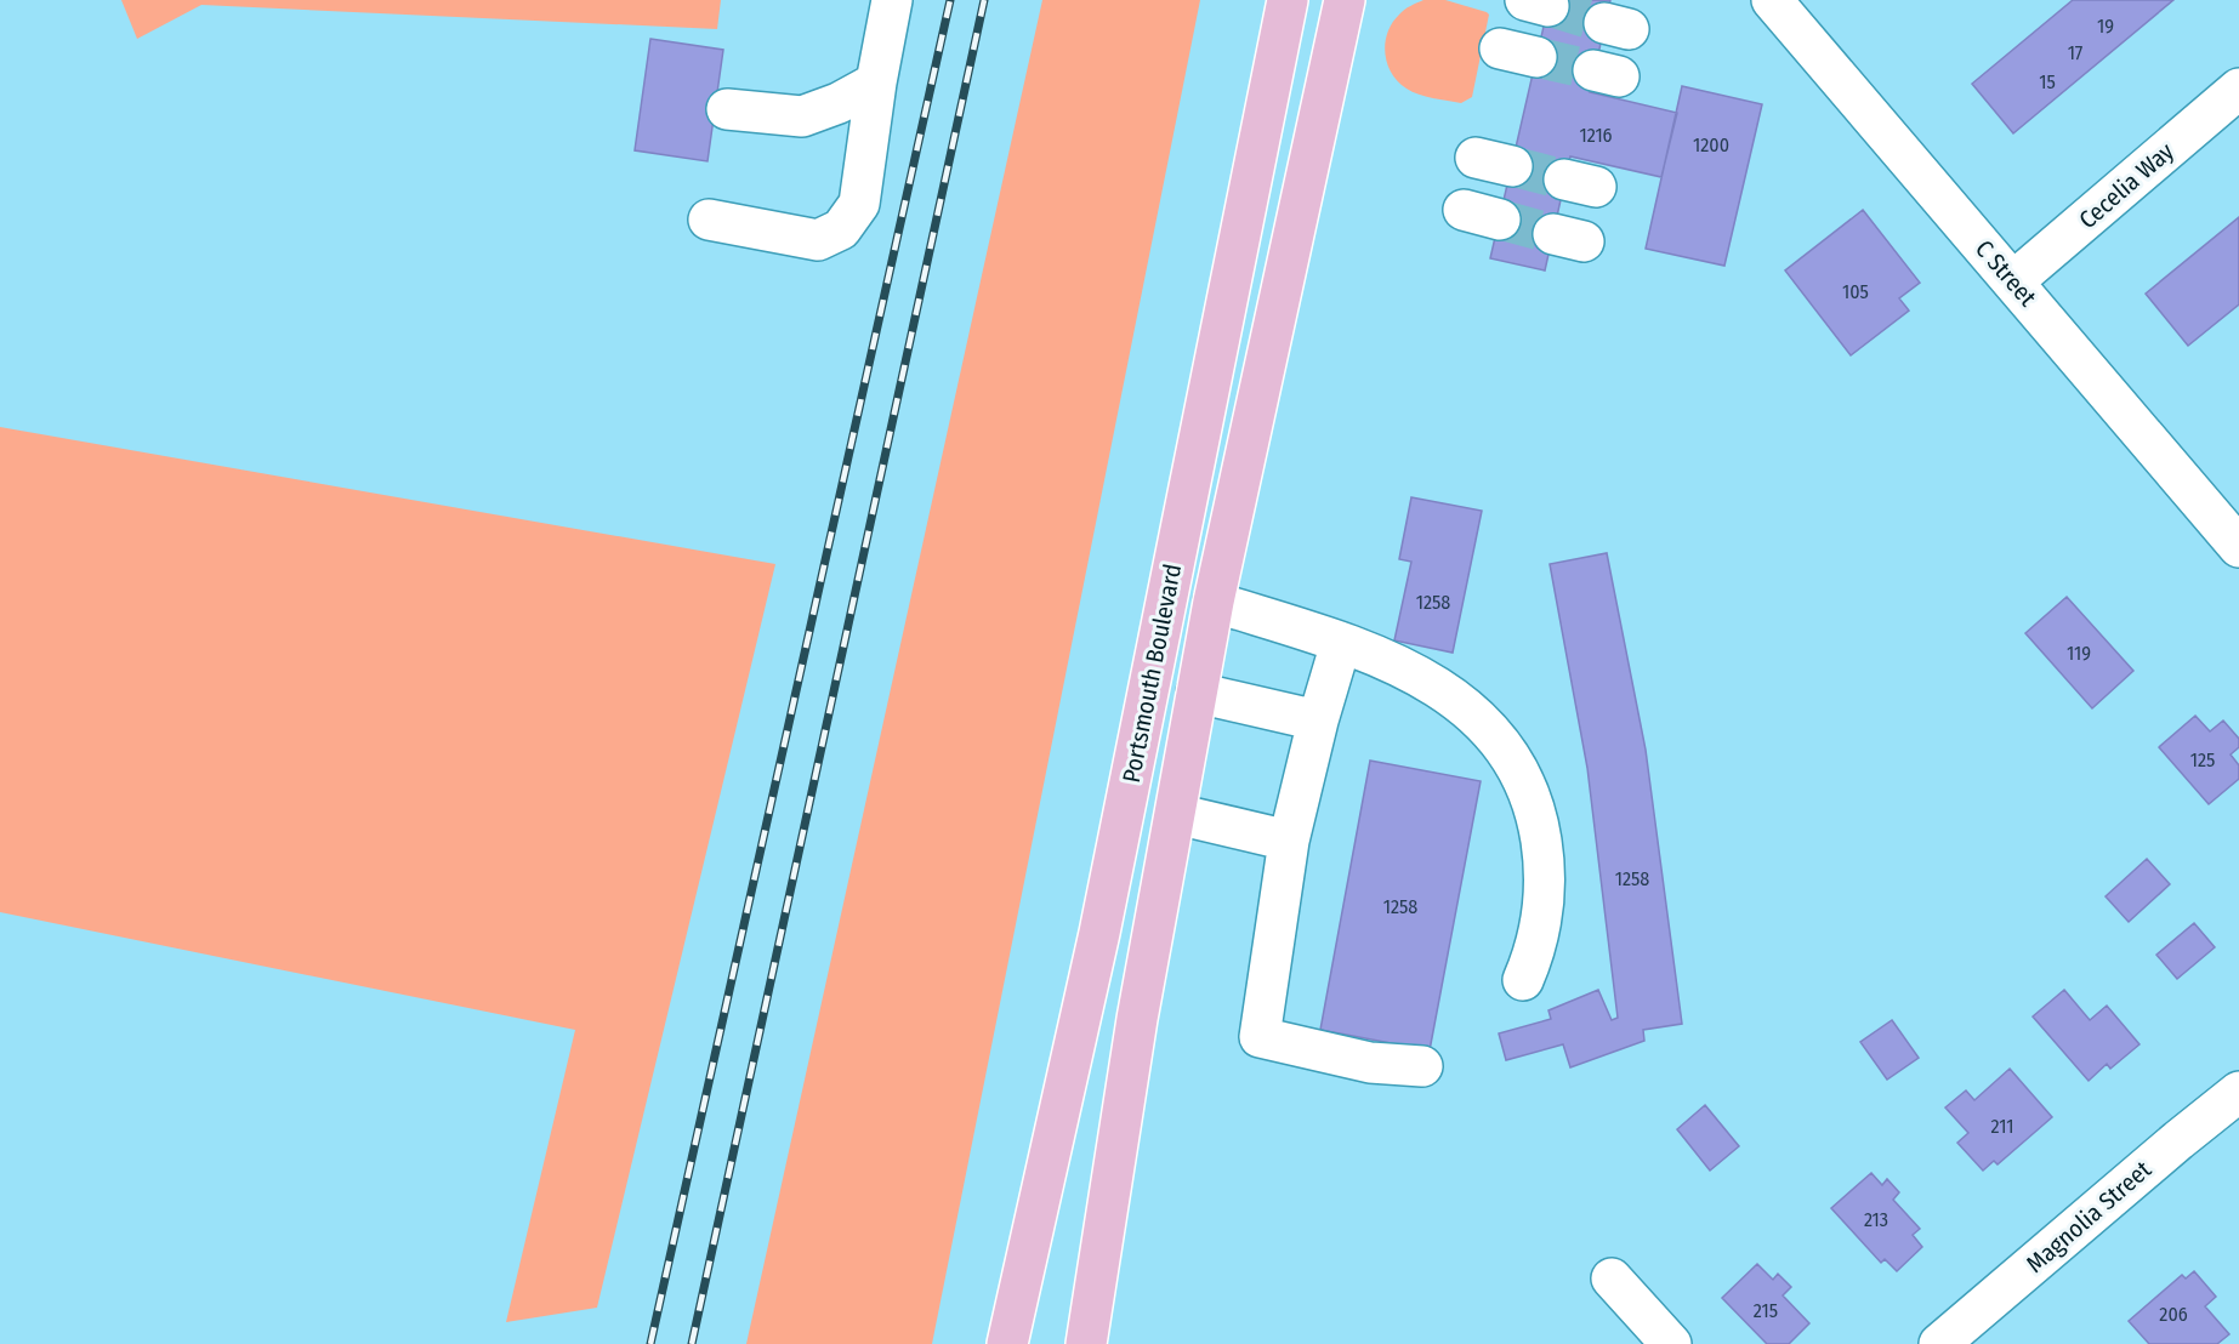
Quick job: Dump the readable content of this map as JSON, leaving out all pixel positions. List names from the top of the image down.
{
  "streets": {
    "main road": ["Portsmouth Boulevard"],
    "street": ["Cecelia Way", "C Street", "Magnolia Street"]
  },
  "crossings": [
    ["Cecelia Way", "C Street"]
  ],
  "house_numbers": [
    "19",
    "17",
    "15",
    "1216",
    "1200",
    "105",
    "1258",
    "119",
    "125",
    "1258",
    "1258",
    "211",
    "213",
    "215",
    "206"
  ]
}
